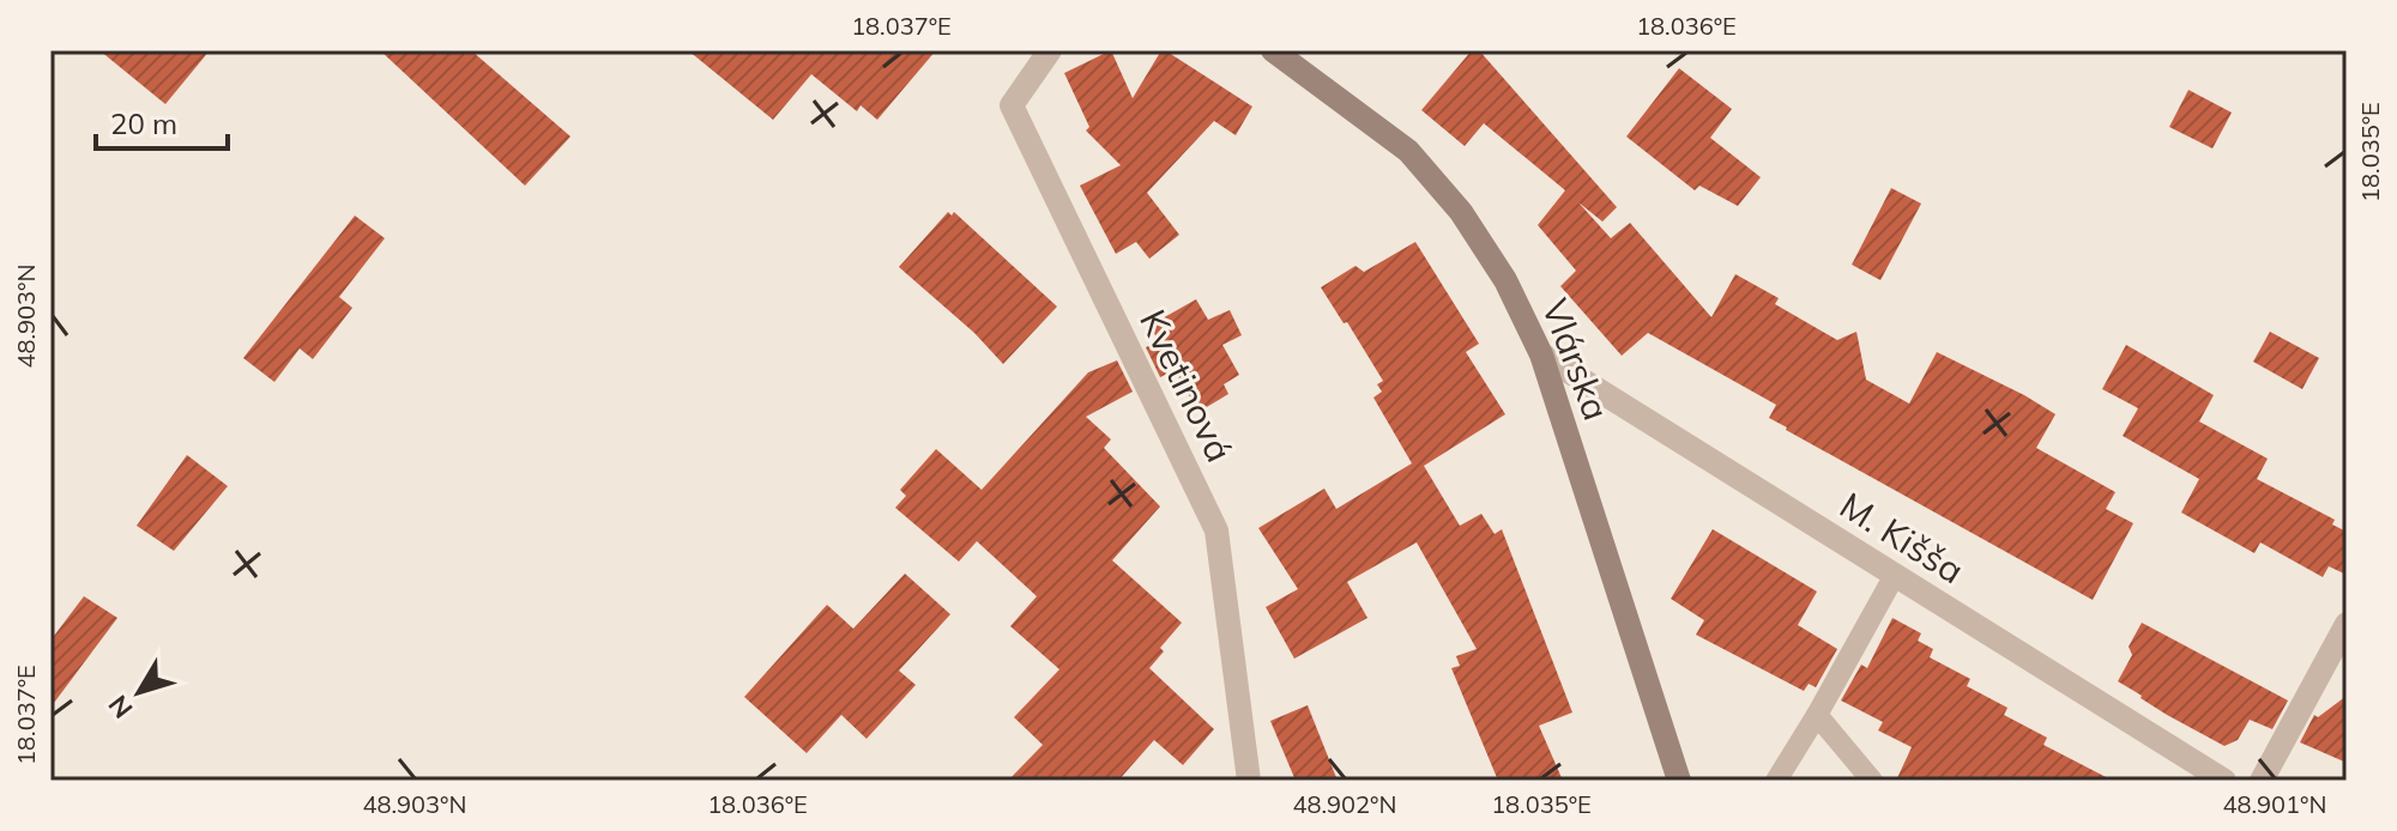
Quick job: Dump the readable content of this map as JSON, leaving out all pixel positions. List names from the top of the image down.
{
  "streets": {
    "main road": ["Vlárska"],
    "street": ["Kvetinová", "M. Kišša"]
  },
  "crossings": [
    ["Vlárska", "M. Kišša"]
  ],
  "scale_bar": "20 m",
  "north": "bottom left",
  "coordinates": [
    "18.037°E",
    "18.036°E",
    "18.035°E",
    "48.903°N",
    "48.902°N",
    "48.901°N"
  ]
}
